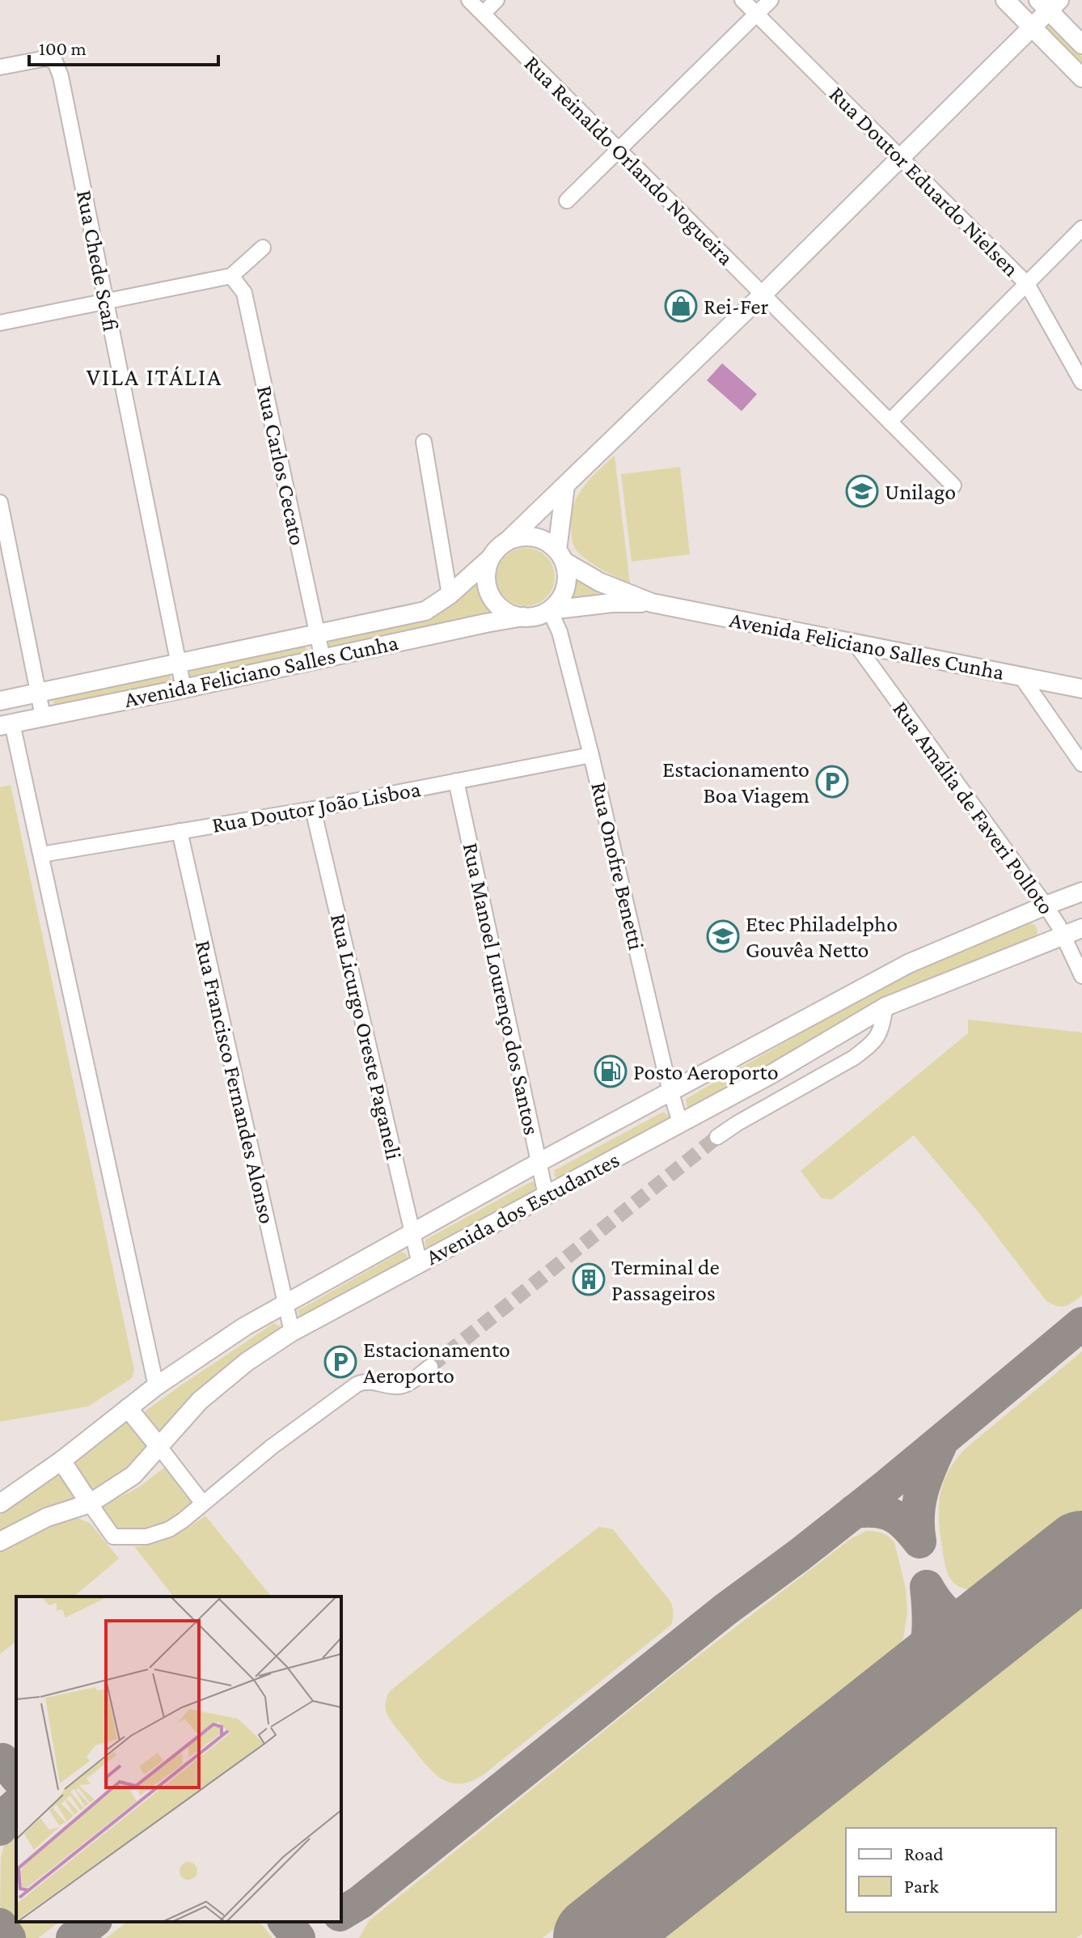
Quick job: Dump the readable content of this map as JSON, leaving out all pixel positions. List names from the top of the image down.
{
  "streets": {
    "main road": ["Avenida Feliciano Salles Cunha", "Avenida dos Estudantes"],
    "street": [
      "Rua Reinaldo Orlando Nogueira",
      "Rua Doutor Eduardo Nielsen",
      "Rua Chede Scafi",
      "Rua Carlos Cecato",
      "Rua Doutor João Lisboa",
      "Rua Amália de Faveri Polloto",
      "Rua Onofre Benetti",
      "Rua Manoel Lourenço dos Santos",
      "Rua Licurgo Oreste Paganeli",
      "Rua Francisco Fernandes Alonso"
    ]
  },
  "crossings": [
    ["Rua Chede Scafi", "Avenida Feliciano Salles Cunha"],
    ["Rua Carlos Cecato", "Avenida Feliciano Salles Cunha"],
    ["Avenida Feliciano Salles Cunha", "Rua Amália de Faveri Polloto"],
    ["Avenida Feliciano Salles Cunha", "Rua Onofre Benetti"],
    ["Rua Doutor João Lisboa", "Rua Onofre Benetti"],
    ["Rua Doutor João Lisboa", "Rua Manoel Lourenço dos Santos"],
    ["Rua Doutor João Lisboa", "Rua Licurgo Oreste Paganeli"],
    ["Rua Doutor João Lisboa", "Rua Francisco Fernandes Alonso"],
    ["Rua Amália de Faveri Polloto", "Avenida dos Estudantes"],
    ["Rua Onofre Benetti", "Avenida dos Estudantes"],
    ["Rua Manoel Lourenço dos Santos", "Avenida dos Estudantes"],
    ["Rua Licurgo Oreste Paganeli", "Avenida dos Estudantes"],
    ["Rua Francisco Fernandes Alonso", "Avenida dos Estudantes"]
  ],
  "districts": ["VILA ITÁLIA"],
  "places": {
    "shop": ["Rei-Fer"],
    "school or university": ["Unilago", "Etec Philadelpho Gouvêa Netto"],
    "parking": ["Estacionamento Boa Viagem", "Estacionamento Aeroporto"],
    "fuel station": ["Posto Aeroporto"],
    "building": ["Terminal de Passageiros"]
  },
  "legend": ["Road", "Park"],
  "scale_bar": "100 m"
}
